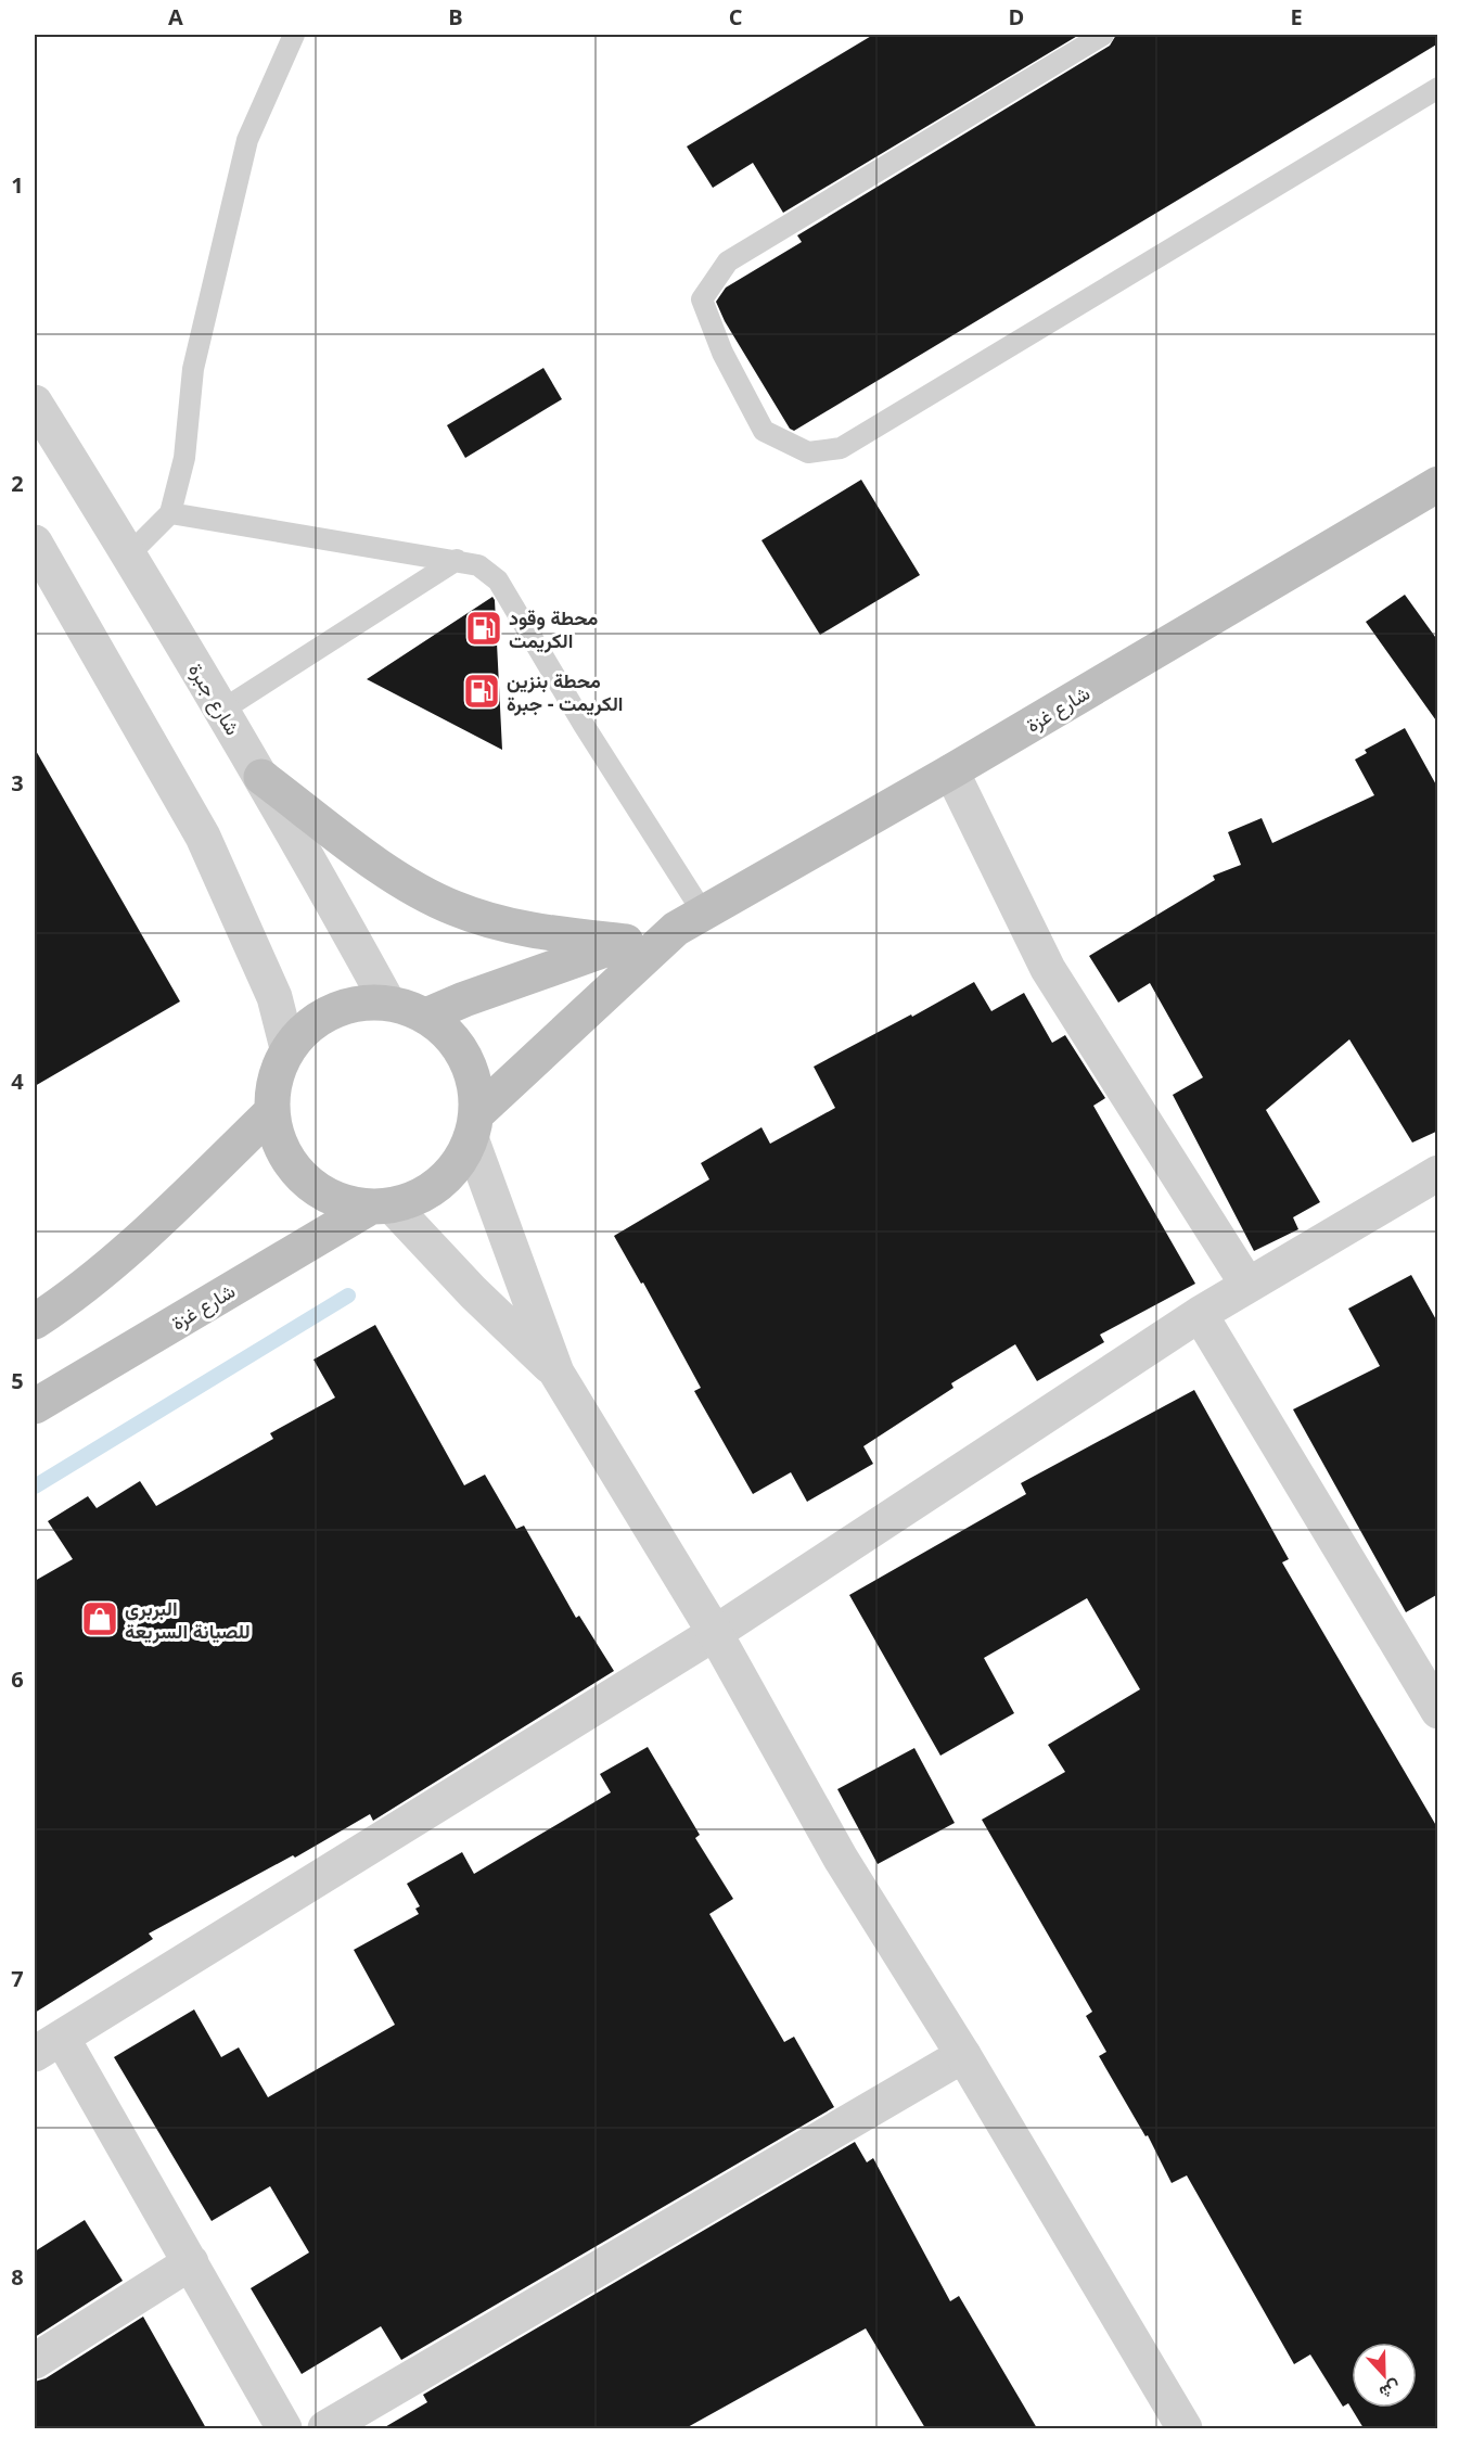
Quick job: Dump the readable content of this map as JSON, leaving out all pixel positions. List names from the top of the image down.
{
  "streets": {
    "main road": ["شارع غزة"],
    "street": ["شارع جبرة"]
  },
  "crossings": [
    ["شارع جبرة", "شارع غزة"]
  ],
  "places": {
    "fuel station": ["محطة وقود الكريمت", "محطة بنزين الكريمت - جبرة"],
    "shop": ["البربري للصيانة السريعة"]
  },
  "north": "bottom",
  "grid": {
    "columns": [
      "A",
      "B",
      "C",
      "D",
      "E"
    ],
    "rows": [
      "1",
      "2",
      "3",
      "4",
      "5",
      "6",
      "7",
      "8"
    ]
  }
}
